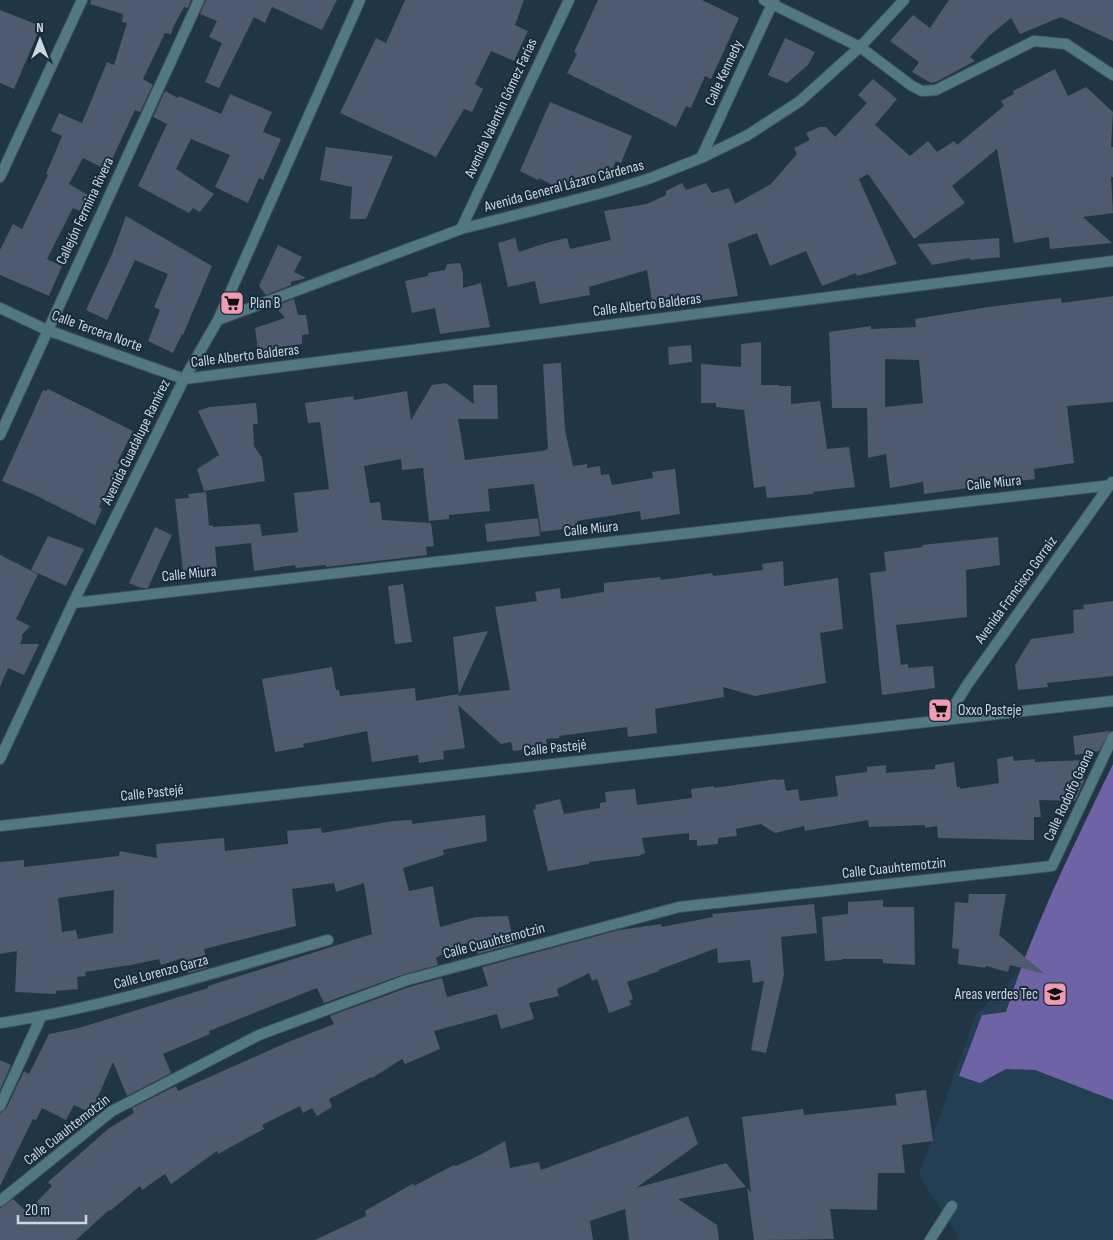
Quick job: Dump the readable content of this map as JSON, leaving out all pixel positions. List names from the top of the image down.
{
  "streets": {
    "street": [
      "Calle Kennedy",
      "Avenida Valentín Gómez Farías",
      "Avenida General Lázaro Cárdenas",
      "Callejón Fermina Rivera",
      "Calle Alberto Balderas",
      "Calle Tercera Norte",
      "Avenida Guadalupe Ramírez",
      "Calle Miura",
      "Avenida Francisco Gorraiz",
      "Calle Pastejé",
      "Calle Rodolfo Gaona",
      "Calle Cuauhtemotzin",
      "Calle Lorenzo Garza"
    ]
  },
  "crossings": [
    ["Calle Kennedy", "Avenida General Lázaro Cárdenas"],
    ["Avenida Valentín Gómez Farías", "Avenida General Lázaro Cárdenas"],
    ["Avenida General Lázaro Cárdenas", "Avenida Guadalupe Ramírez"],
    ["Callejón Fermina Rivera", "Calle Tercera Norte"],
    ["Calle Alberto Balderas", "Calle Tercera Norte"],
    ["Calle Alberto Balderas", "Avenida Guadalupe Ramírez"],
    ["Calle Tercera Norte", "Avenida Guadalupe Ramírez"],
    ["Avenida Guadalupe Ramírez", "Calle Miura"],
    ["Calle Miura", "Avenida Francisco Gorraiz"],
    ["Avenida Francisco Gorraiz", "Calle Pastejé"],
    ["Calle Rodolfo Gaona", "Calle Cuauhtemotzin"]
  ],
  "places": {
    "supermarket": ["Plan B", "Oxxo Pasteje"],
    "school or university": ["Areas verdes Tec"]
  },
  "scale_bar": "20 m",
  "north": "top"
}
